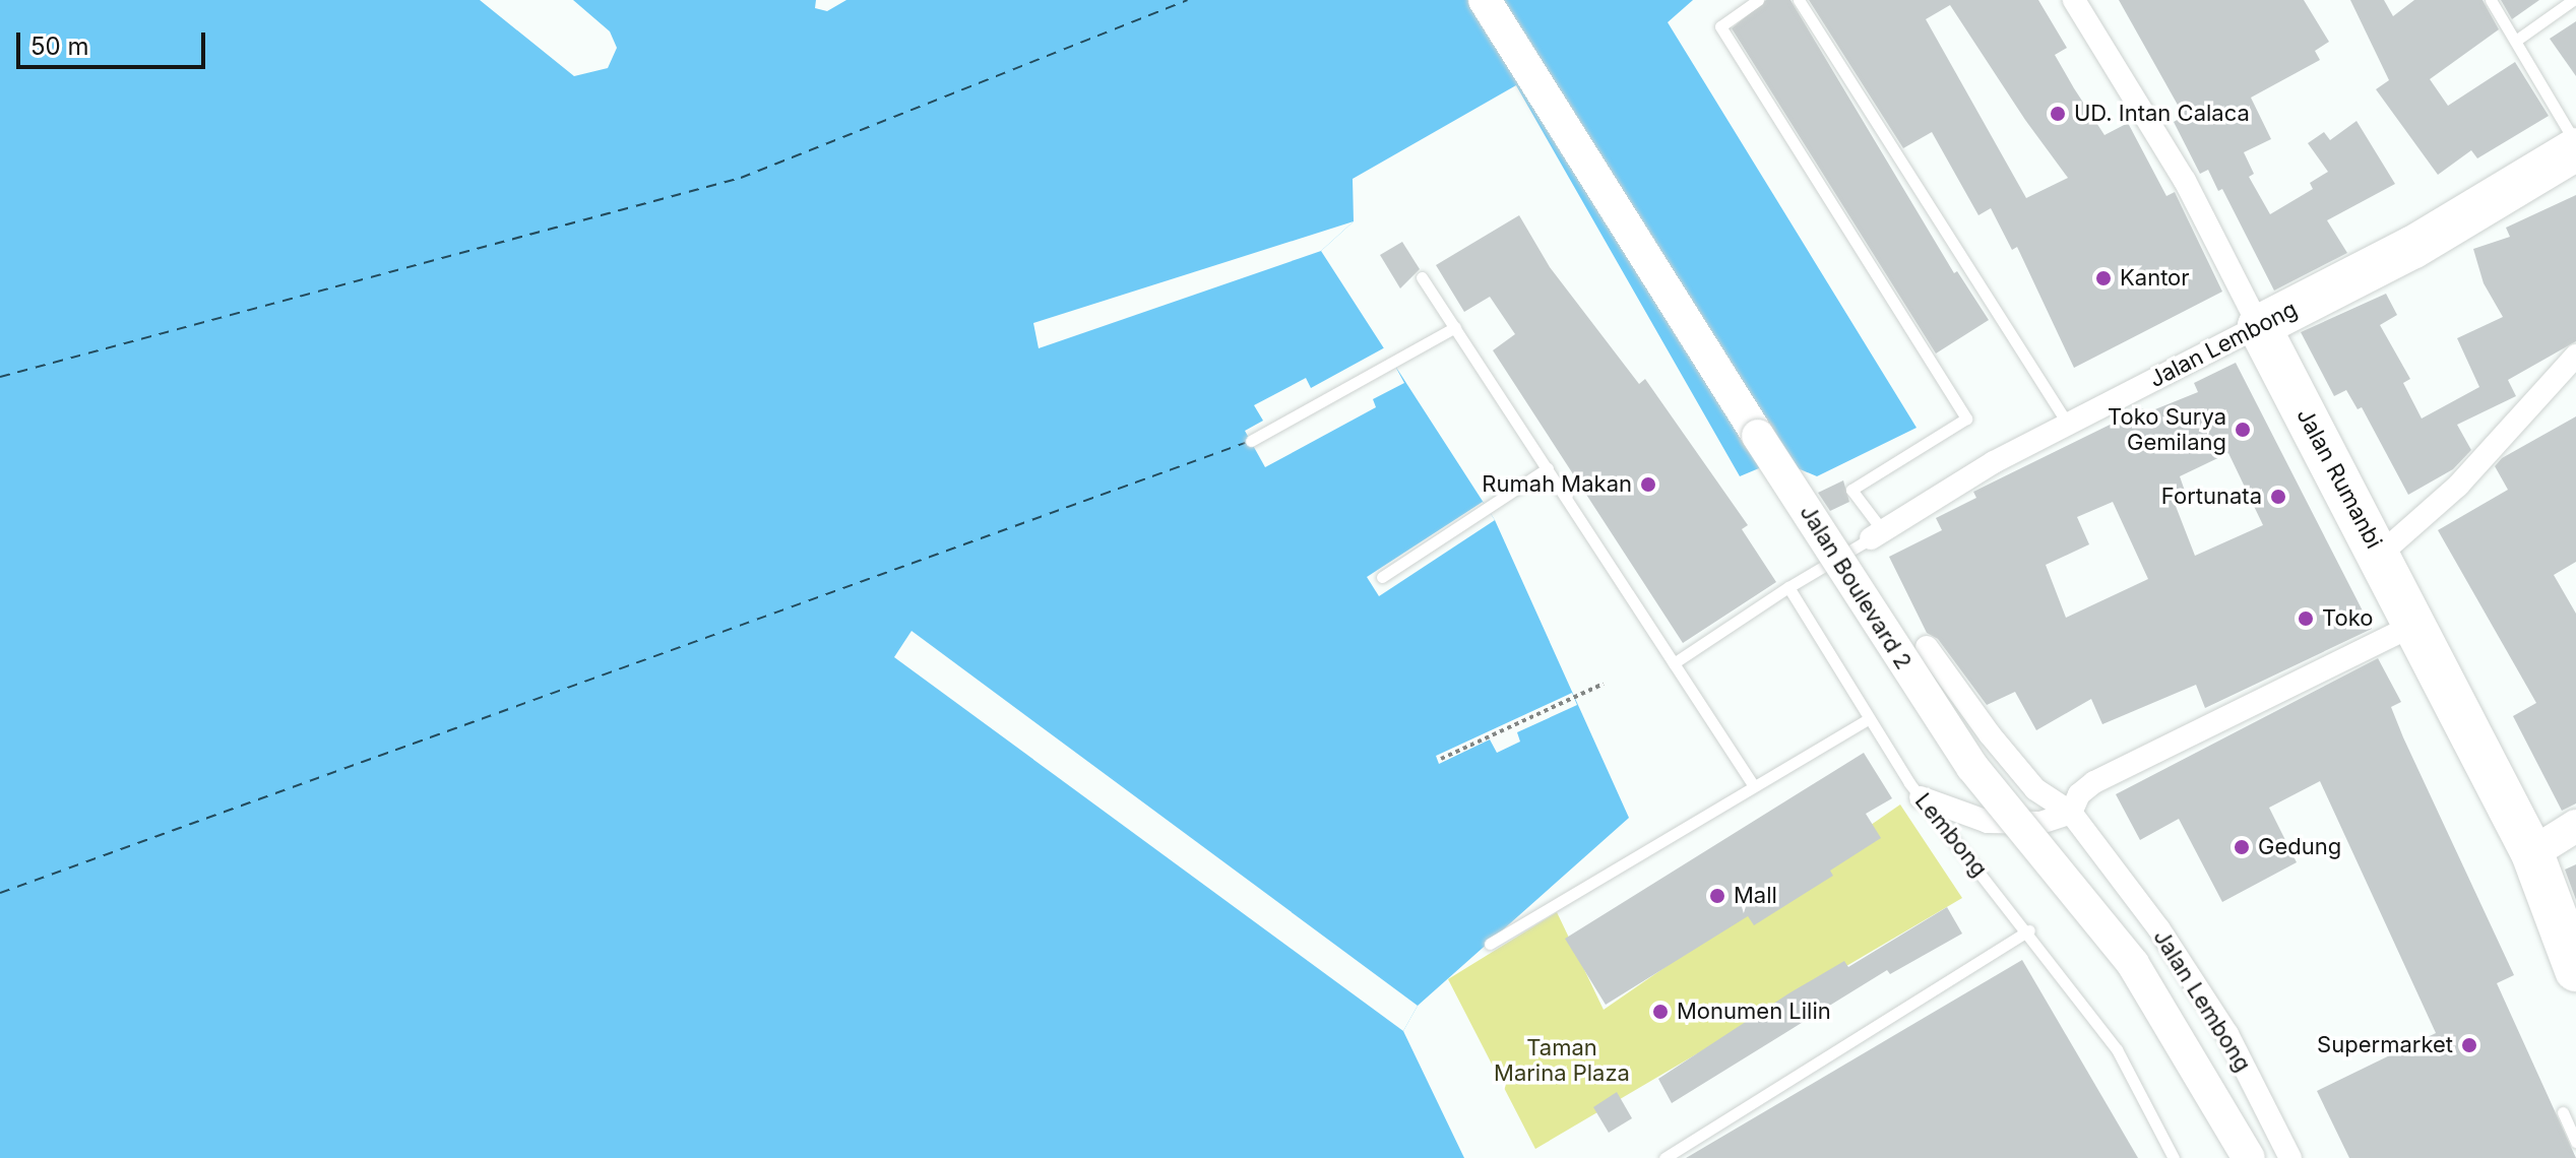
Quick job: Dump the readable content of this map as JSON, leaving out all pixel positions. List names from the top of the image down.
{
  "streets": {
    "highway": ["Jalan Lembong", "Jalan Rumanbi"],
    "main road": ["Jalan Boulevard 2"],
    "lane": ["Lembong"]
  },
  "crossings": [
    ["Jalan Lembong", "Jalan Rumanbi"]
  ],
  "parks": ["Taman Marina Plaza"],
  "places": [
    "UD. Intan Calaca",
    "Kantor",
    "Toko Surya Gemilang",
    "Rumah Makan",
    "Fortunata",
    "Toko",
    "Gedung",
    "Mall",
    "Monumen Lilin",
    "Supermarket"
  ],
  "scale_bar": "50 m"
}
